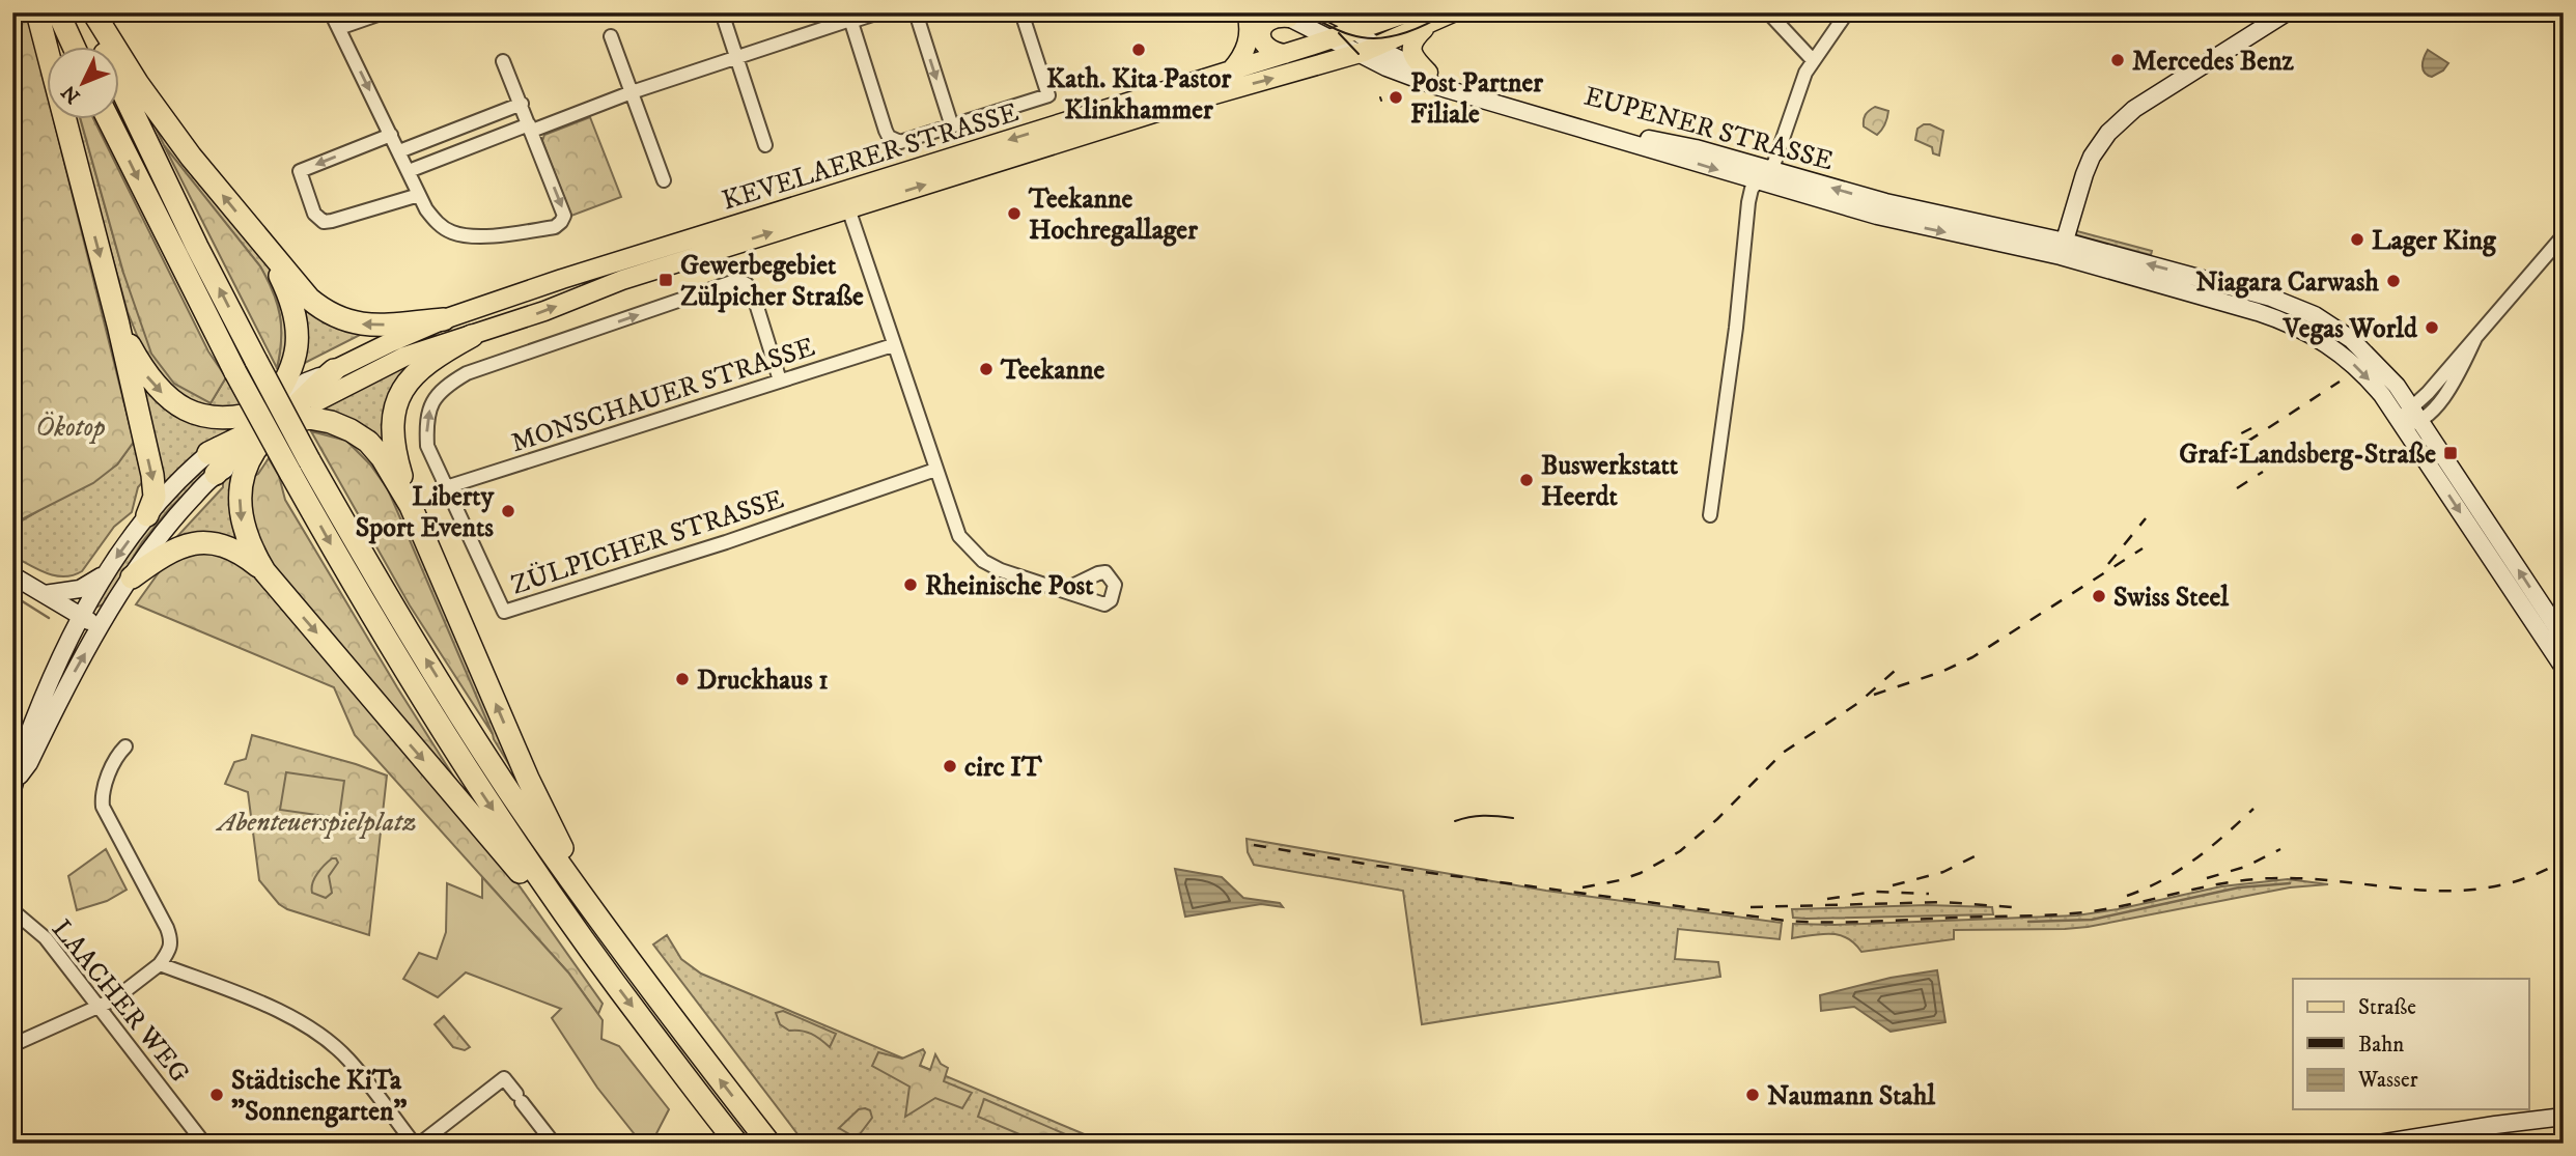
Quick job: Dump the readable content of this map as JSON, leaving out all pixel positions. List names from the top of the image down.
{
  "streets": {
    "main road": ["EUPENER STRASSE", "KEVELAERER STRASSE"],
    "street": ["MONSCHAUER STRASSE", "ZÜLPICHER STRASSE", "LAACHER WEG"]
  },
  "crossings": [
    ["EUPENER STRASSE", "KEVELAERER STRASSE"],
    ["MONSCHAUER STRASSE", "ZÜLPICHER STRASSE"]
  ],
  "parks": ["Ökotop", "Abenteuerspielplatz"],
  "places": {
    "other": [
      "Kath. Kita Pastor Klinkhammer",
      "Mercedes Benz",
      "Post Partner Filiale",
      "Teekanne Hochregallager",
      "Lager King",
      "Niagara Carwash",
      "Vegas World",
      "Teekanne",
      "Buswerkstatt Heerdt",
      "Liberty Sport Events",
      "Rheinische Post",
      "Swiss Steel",
      "Druckhaus 1",
      "circ IT",
      "Städtische KiTa \"Sonnengarten\"",
      "Naumann Stahl"
    ],
    "transit": ["Gewerbegebiet Zülpicher Straße", "Graf-Landsberg-Straße"]
  },
  "legend": ["Straße", "Bahn", "Wasser"],
  "north": "bottom left"
}
